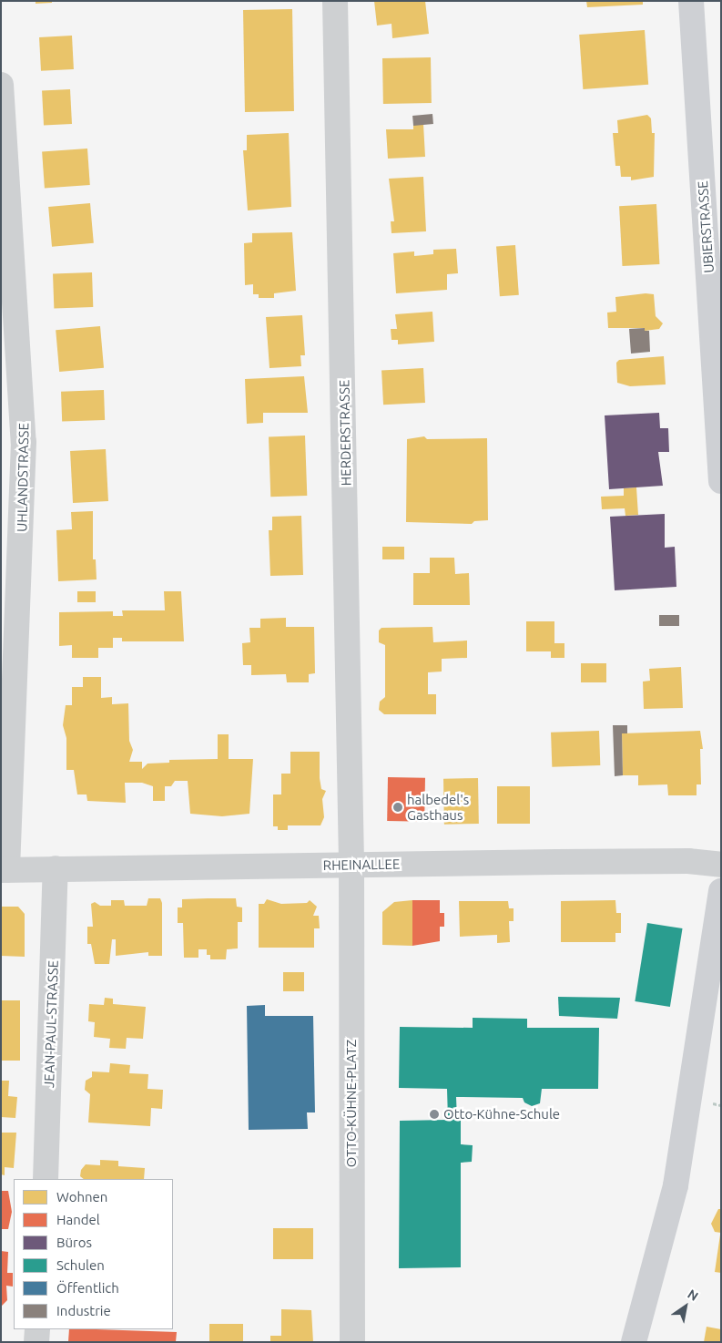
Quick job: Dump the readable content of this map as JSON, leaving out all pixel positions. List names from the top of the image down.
{
  "streets": {
    "main road": ["UBIERSTRASSE"],
    "street": [
      "HERDERSTRASSE",
      "UHLANDSTRASSE",
      "RHEINALLEE",
      "JEAN-PAUL-STRASSE",
      "OTTO-KÜHNE-PLATZ"
    ]
  },
  "crossings": [
    ["HERDERSTRASSE", "RHEINALLEE"],
    ["HERDERSTRASSE", "OTTO-KÜHNE-PLATZ"],
    ["UHLANDSTRASSE", "RHEINALLEE"],
    ["RHEINALLEE", "JEAN-PAUL-STRASSE"],
    ["RHEINALLEE", "OTTO-KÜHNE-PLATZ"]
  ],
  "places": ["halbedel's Gasthaus", "Otto-Kühne-Schule"],
  "legend": [
    "Wohnen",
    "Handel",
    "Büros",
    "Schulen",
    "Öffentlich",
    "Industrie"
  ],
  "north": "top right"
}
